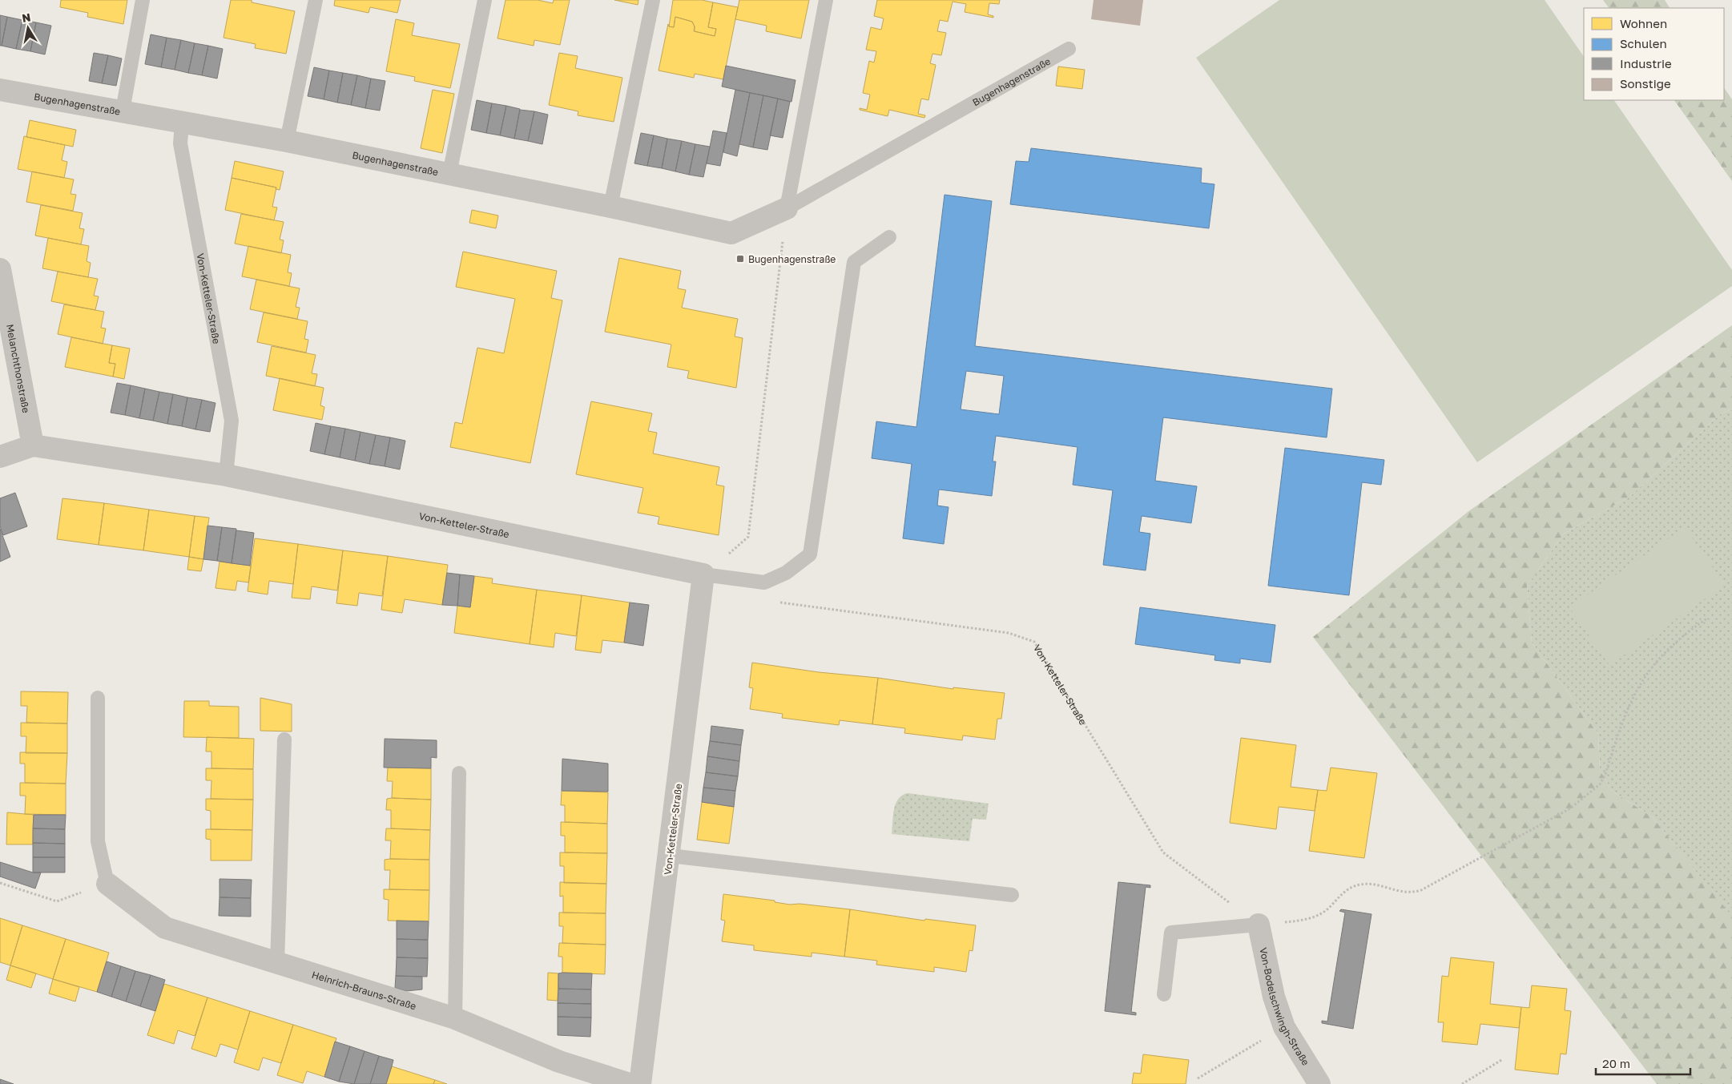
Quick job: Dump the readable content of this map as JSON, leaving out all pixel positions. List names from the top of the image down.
{
  "streets": {
    "street": [
      "Bugenhagenstraße",
      "Von-Ketteler-Straße",
      "Melanchthonstraße",
      "Heinrich-Brauns-Straße",
      "Von-Bodelschwingh-Straße"
    ]
  },
  "crossings": [
    ["Bugenhagenstraße", "Von-Ketteler-Straße"],
    ["Von-Ketteler-Straße", "Melanchthonstraße"],
    ["Von-Ketteler-Straße", "Von-Bodelschwingh-Straße"]
  ],
  "places": {
    "transit": ["Bugenhagenstraße"]
  },
  "legend": [
    "Wohnen",
    "Schulen",
    "Industrie",
    "Sonstige"
  ],
  "scale_bar": "20 m",
  "north": "top"
}
